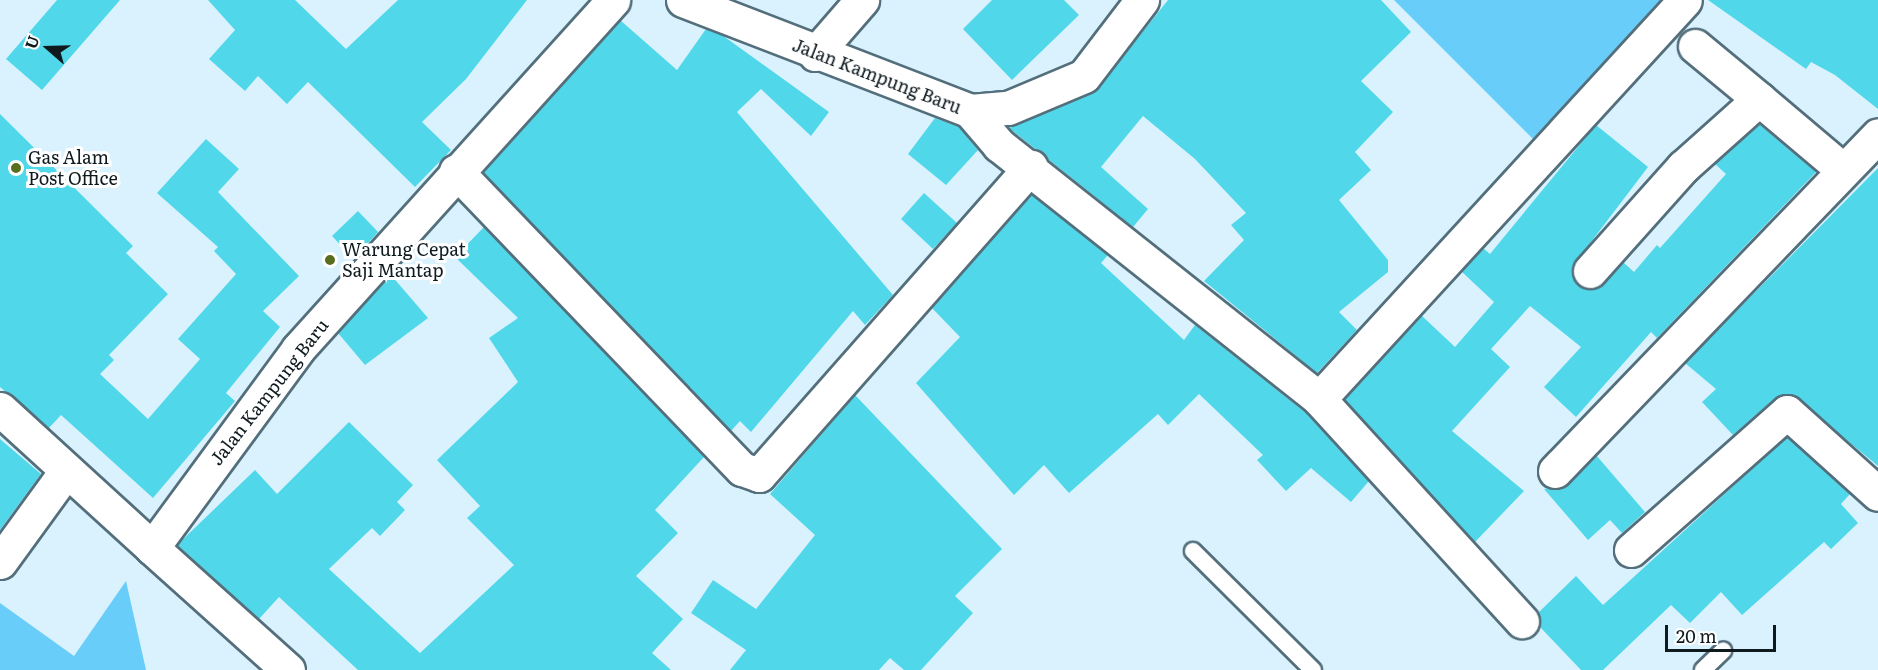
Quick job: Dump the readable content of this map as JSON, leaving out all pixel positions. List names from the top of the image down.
{
  "streets": {
    "street": ["Jalan Kampung Baru"]
  },
  "places": ["Gas Alam Post Office", "Warung Cepat Saji Mantap"],
  "scale_bar": "20 m",
  "north": "left"
}
